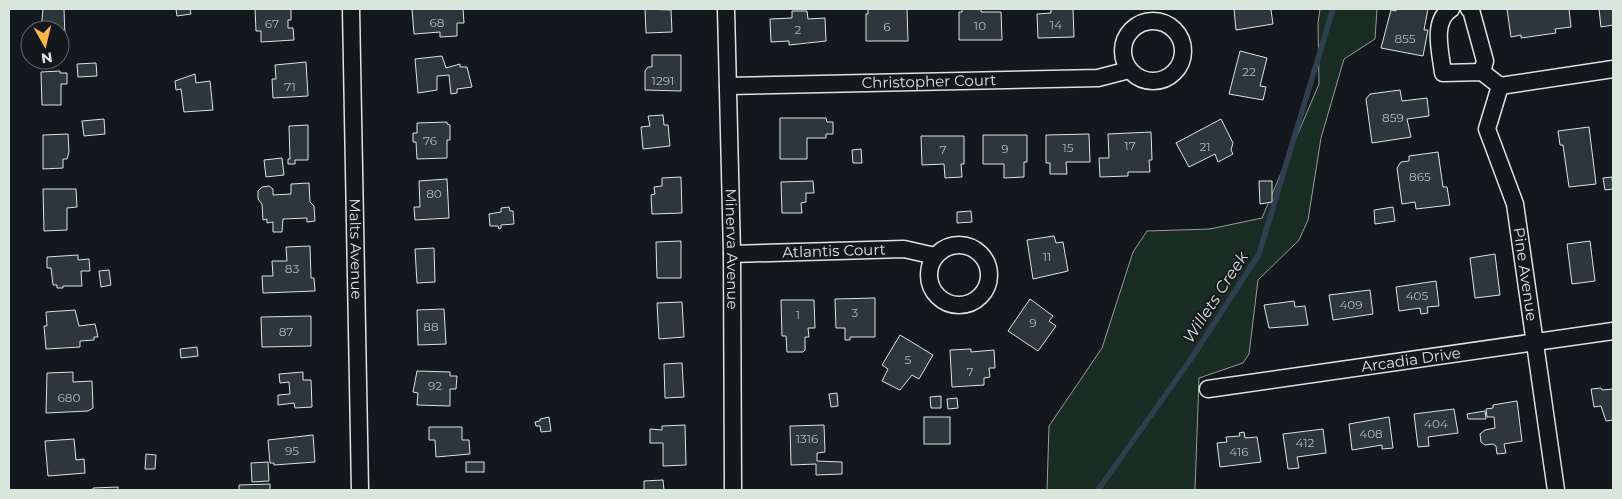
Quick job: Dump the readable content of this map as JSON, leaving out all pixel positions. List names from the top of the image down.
{
  "streets": {
    "street": [
      "Christopher Court",
      "Minerva Avenue",
      "Malts Avenue",
      "Atlantis Court",
      "Pine Avenue",
      "Arcadia Drive"
    ]
  },
  "crossings": [
    ["Christopher Court", "Minerva Avenue"],
    ["Minerva Avenue", "Atlantis Court"],
    ["Pine Avenue", "Arcadia Drive"]
  ],
  "water": ["Willets Creek"],
  "house_numbers": [
    "68",
    "67",
    "14",
    "10",
    "6",
    "2",
    "855",
    "22",
    "1291",
    "71",
    "859",
    "76",
    "17",
    "21",
    "15",
    "9",
    "7",
    "865",
    "80",
    "11",
    "83",
    "405",
    "409",
    "3",
    "1",
    "9",
    "88",
    "87",
    "5",
    "7",
    "92",
    "680",
    "404",
    "408",
    "1316",
    "412",
    "95",
    "416"
  ],
  "north": "bottom"
}
